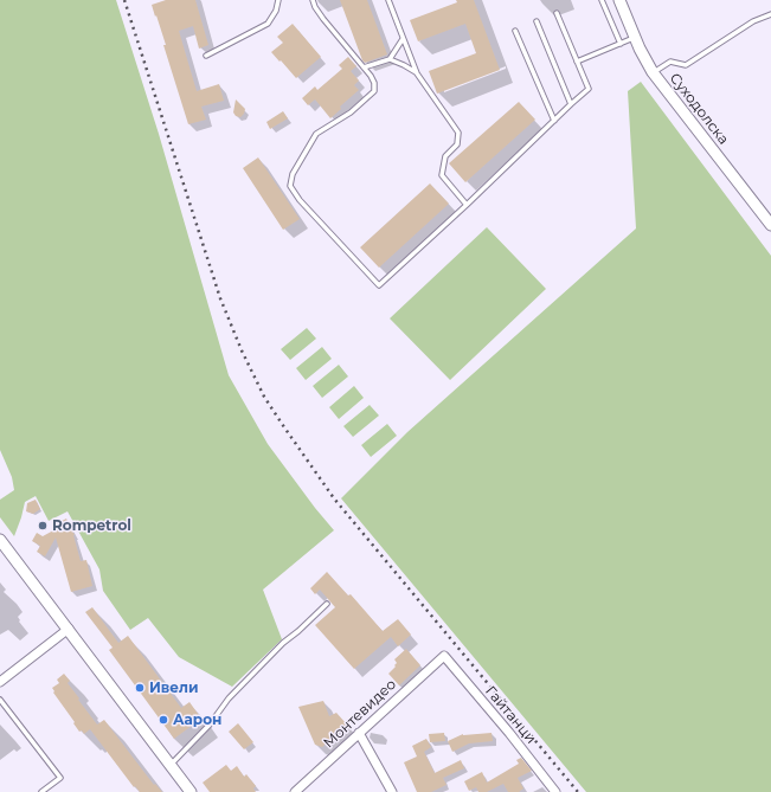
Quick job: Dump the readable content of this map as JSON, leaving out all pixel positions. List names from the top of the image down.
{
  "streets": {
    "street": ["Суходолска", "Монтевидео", "Гайтанци"]
  },
  "crossings": [
    ["Монтевидео", "Гайтанци"]
  ],
  "places": ["Rompetrol", "Ивели", "Аарон"]
}
